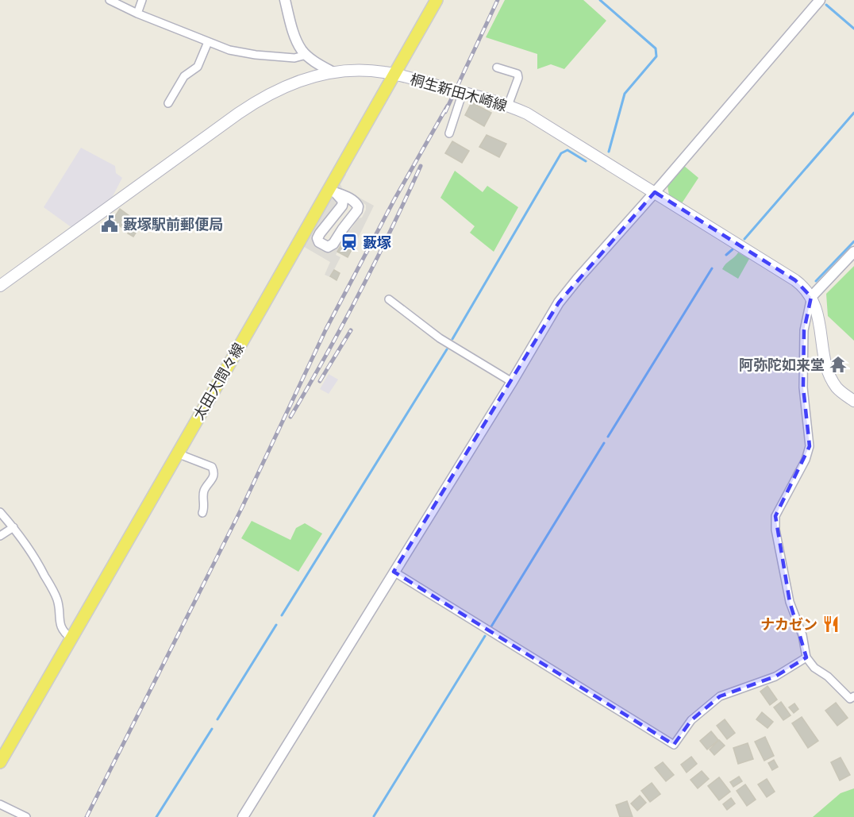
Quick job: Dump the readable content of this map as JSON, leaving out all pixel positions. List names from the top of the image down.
{
  "streets": {
    "main road": ["桐生新田木崎線", "太田大間々線"]
  },
  "crossings": [
    ["桐生新田木崎線", "太田大間々線"]
  ],
  "places": {
    "public building": ["藪塚駅前郵便局"],
    "station": ["藪塚"],
    "temple": ["阿弥陀如来堂"],
    "restaurant": ["ナカゼン"]
  }
}
